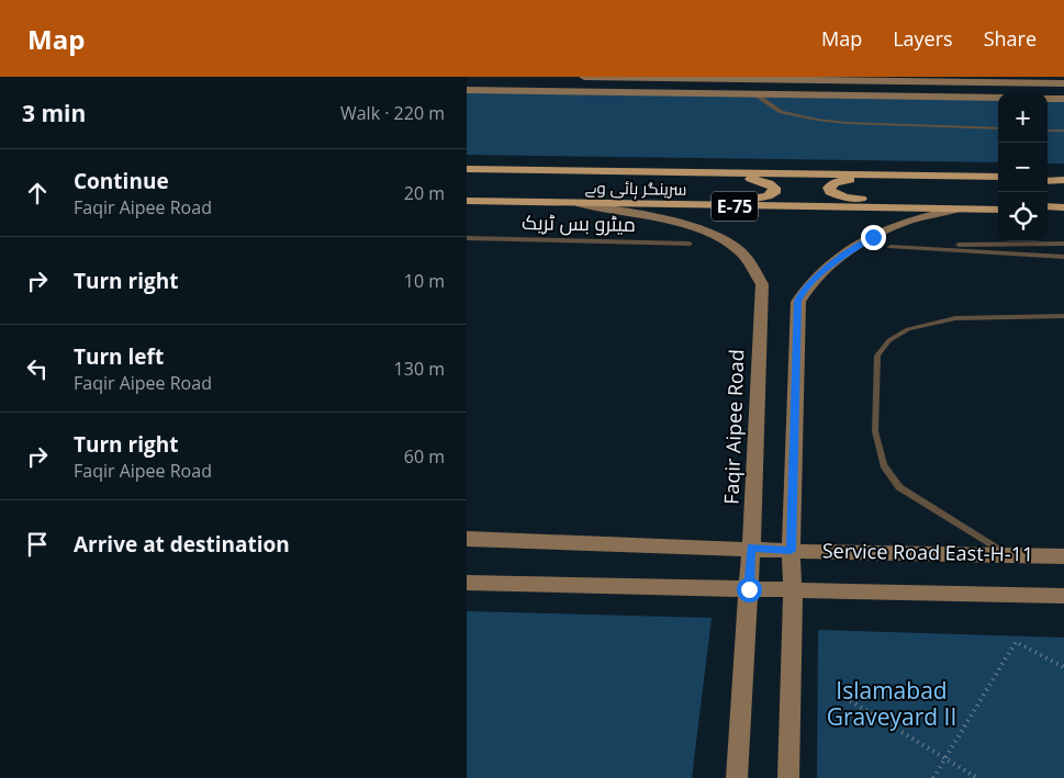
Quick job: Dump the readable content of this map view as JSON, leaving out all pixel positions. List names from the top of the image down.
{
  "streets": {
    "highway": ["سرینگر ہائی وے", "E-75"],
    "main road": ["Faqir Aipee Road", "Service Road East-H-11"],
    "lane": ["میٹرو بس ٹریک"]
  },
  "crossings": [
    ["سرینگر ہائی وے", "Faqir Aipee Road"],
    ["Faqir Aipee Road", "Service Road East-H-11"]
  ],
  "parks": ["Islamabad Graveyard II"],
  "page": {
    "header": "Map",
    "nav": ["Map", "Layers", "Share"],
    "heading": ["3 min", "Walk · 220 m"],
    "map_buttons": ["+", "−"],
    "list": [
      ["Continue", "Faqir Aipee Road", "20 m"],
      ["Turn right", "10 m"],
      ["Turn left", "Faqir Aipee Road", "130 m"],
      ["Turn right", "Faqir Aipee Road", "60 m"],
      "Arrive at destination"
    ]
  }
}
